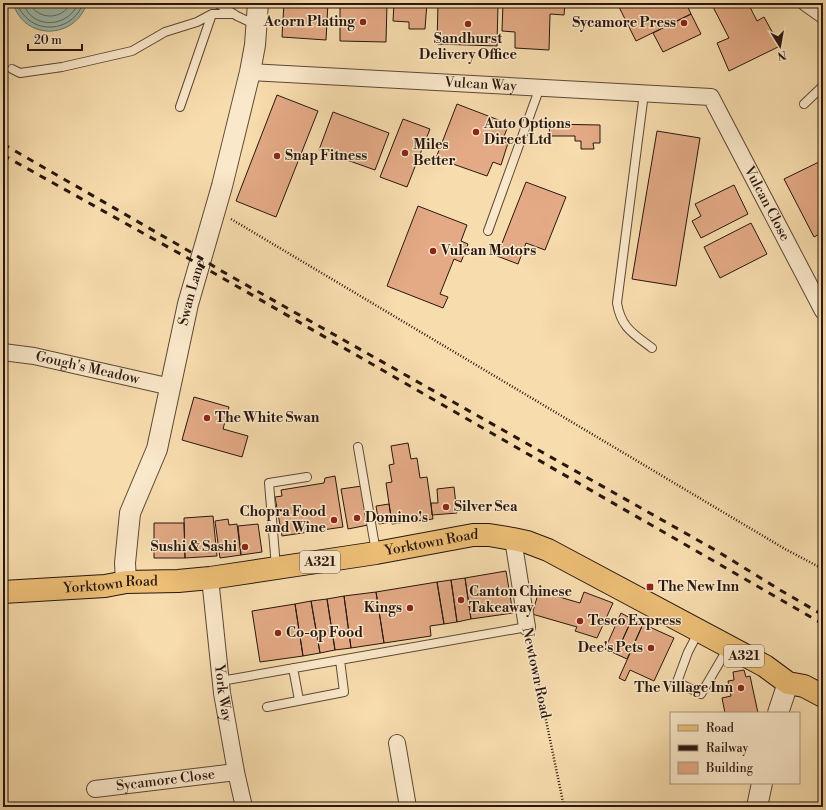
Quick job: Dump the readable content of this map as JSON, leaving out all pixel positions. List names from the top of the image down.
{
  "streets": {
    "main road": ["Yorktown Road", "A321"],
    "street": [
      "Vulcan Way",
      "Vulcan Close",
      "Swan Lane",
      "Gough's Meadow",
      "Newtown Road",
      "York Way",
      "Sycamore Close"
    ]
  },
  "crossings": [
    ["Vulcan Way", "Vulcan Close"],
    ["Vulcan Way", "Swan Lane"],
    ["Swan Lane", "Gough's Meadow"],
    ["Swan Lane", "Yorktown Road"],
    ["Yorktown Road", "Newtown Road"],
    ["Yorktown Road", "York Way"],
    ["York Way", "Sycamore Close"]
  ],
  "places": {
    "other": [
      "Acorn Plating",
      "Sycamore Press",
      "Sandhurst Delivery Office",
      "Auto Options Direct Ltd",
      "Miles Better",
      "Snap Fitness",
      "Vulcan Motors",
      "The White Swan",
      "Silver Sea",
      "Domino's",
      "Chopra Food and Wine",
      "Sushi & Sashi",
      "Canton Chinese Takeaway",
      "Kings",
      "Tesco Express",
      "Co-op Food",
      "Dee's Pets",
      "The Village Inn"
    ],
    "transit": ["The New Inn"]
  },
  "legend": ["Road", "Railway", "Building"],
  "scale_bar": "20 m",
  "north": "bottom"
}
